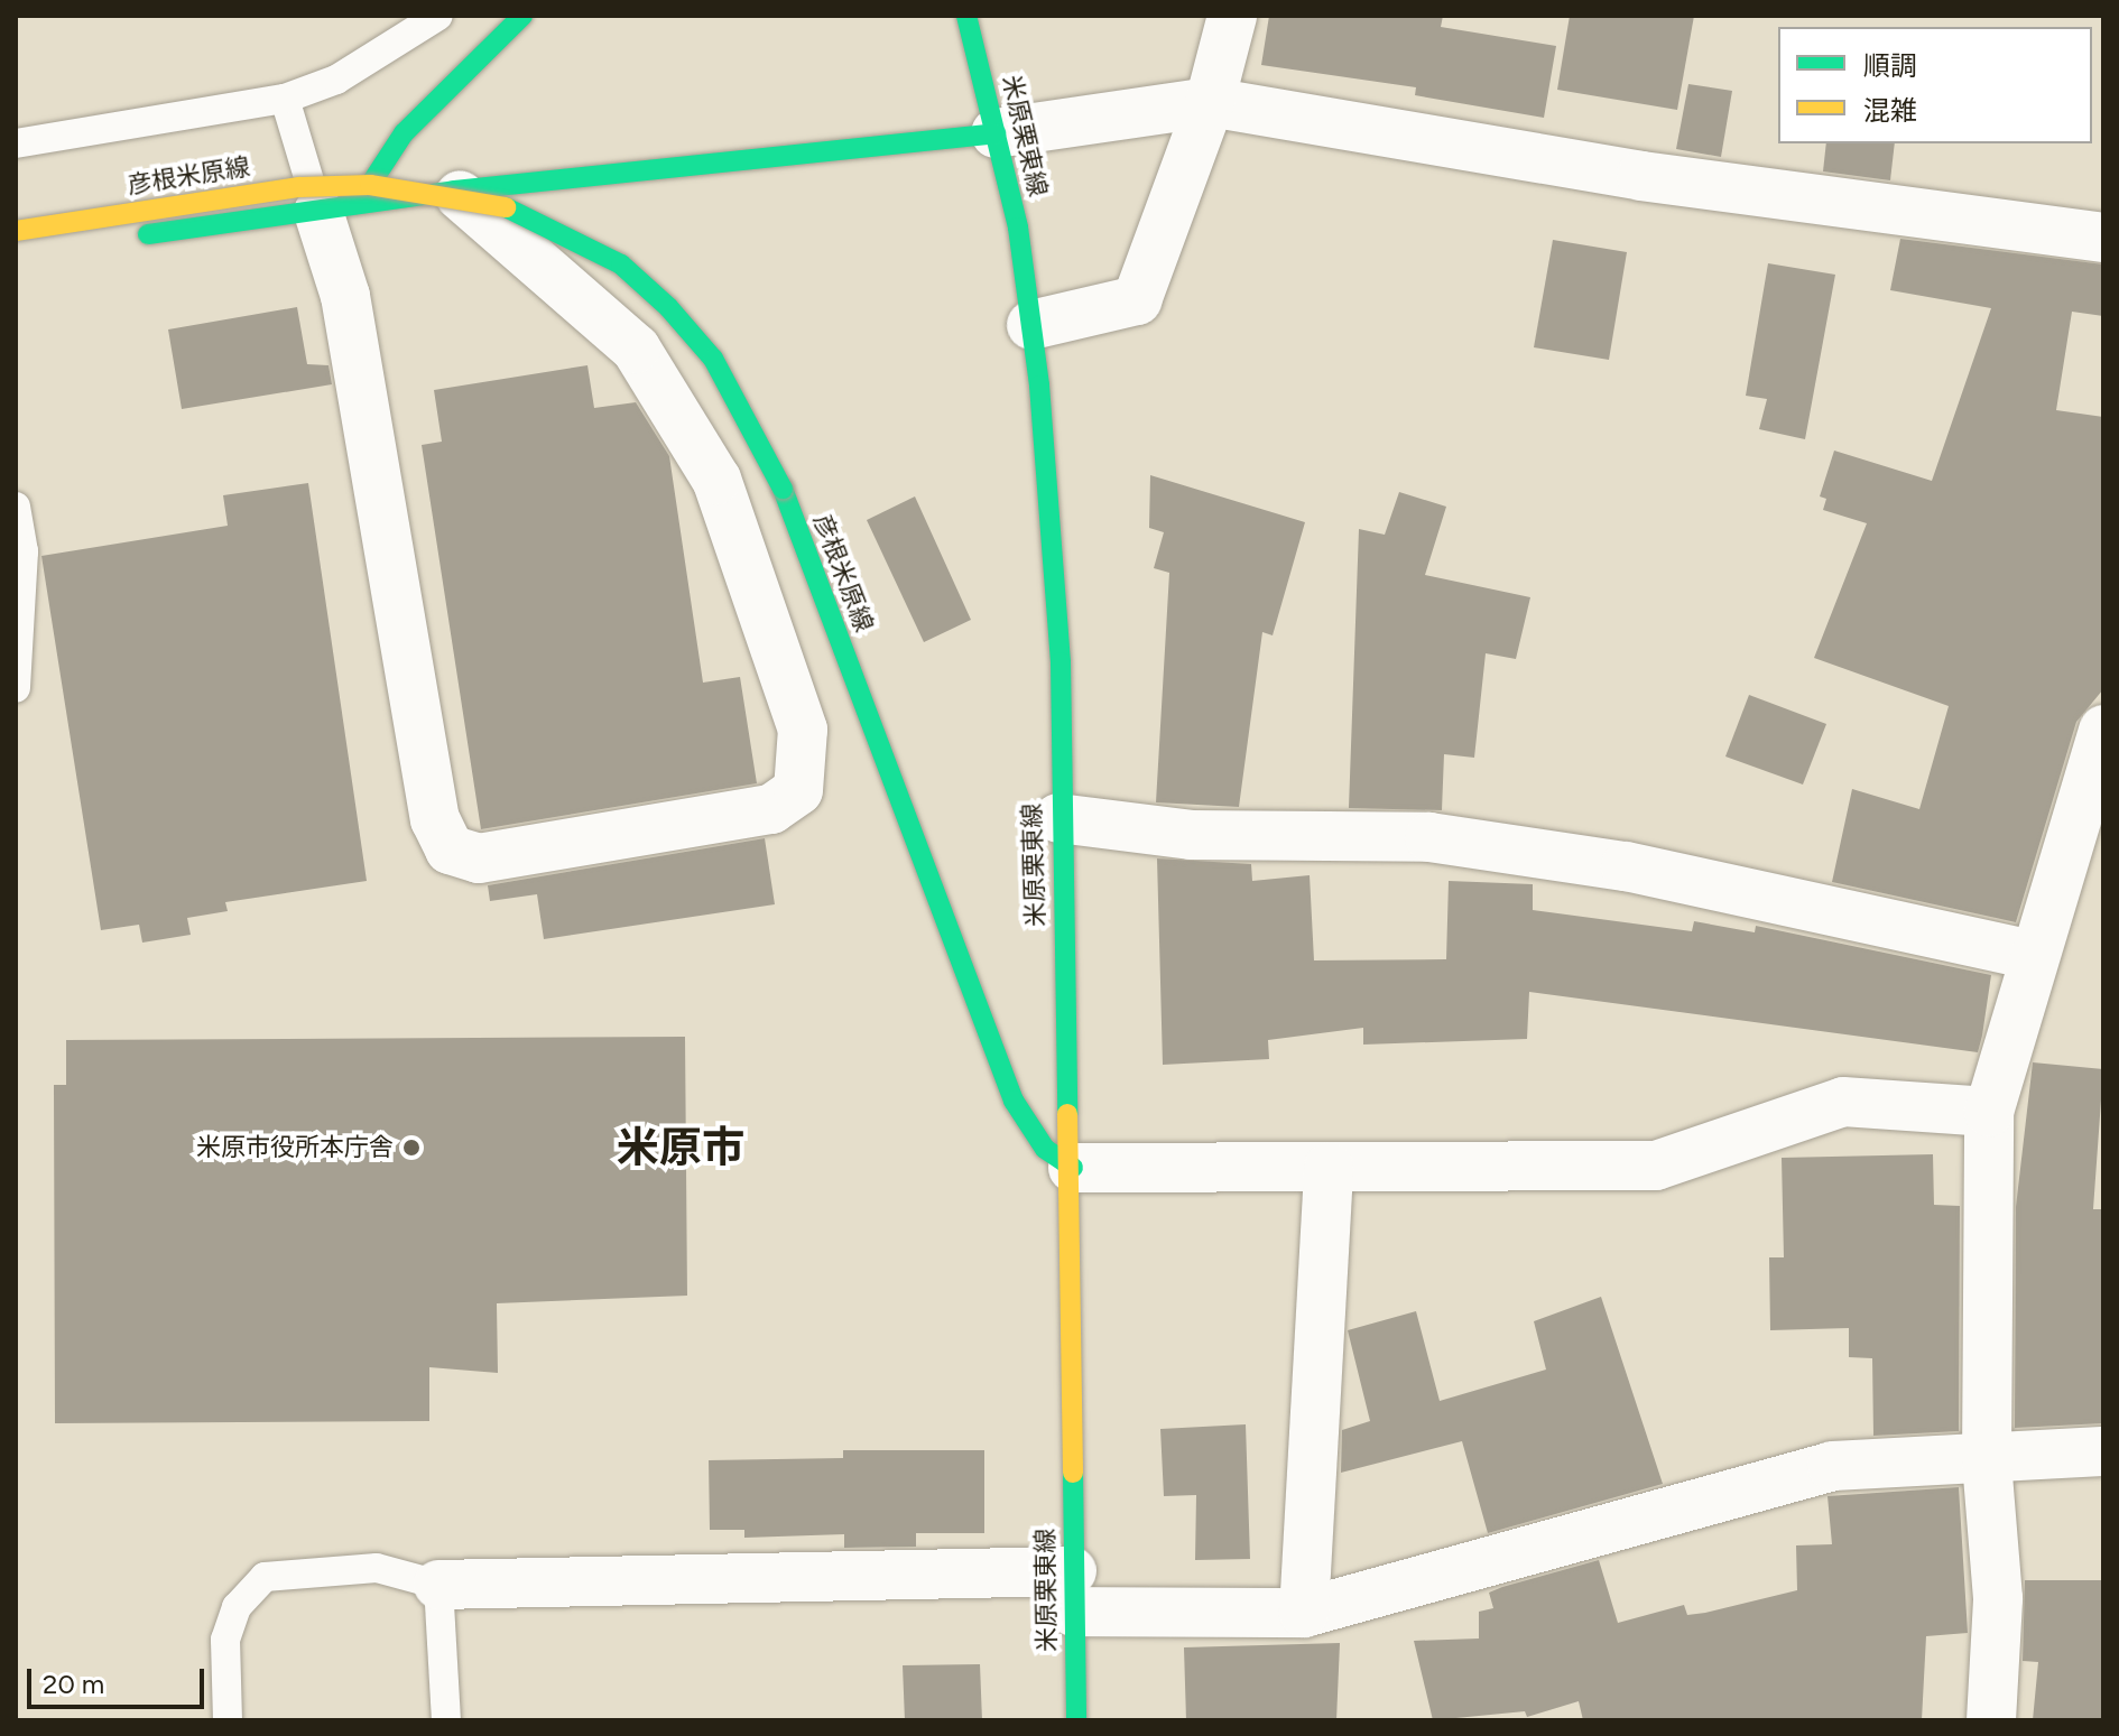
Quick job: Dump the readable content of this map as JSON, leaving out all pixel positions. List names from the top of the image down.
{
  "streets": {
    "main road": ["米原栗東線", "彦根米原線"]
  },
  "crossings": [
    ["米原栗東線", "彦根米原線"]
  ],
  "districts": ["米原市"],
  "places": ["米原市役所本庁舎"],
  "legend": ["順調", "混雑"],
  "scale_bar": "20 m"
}
